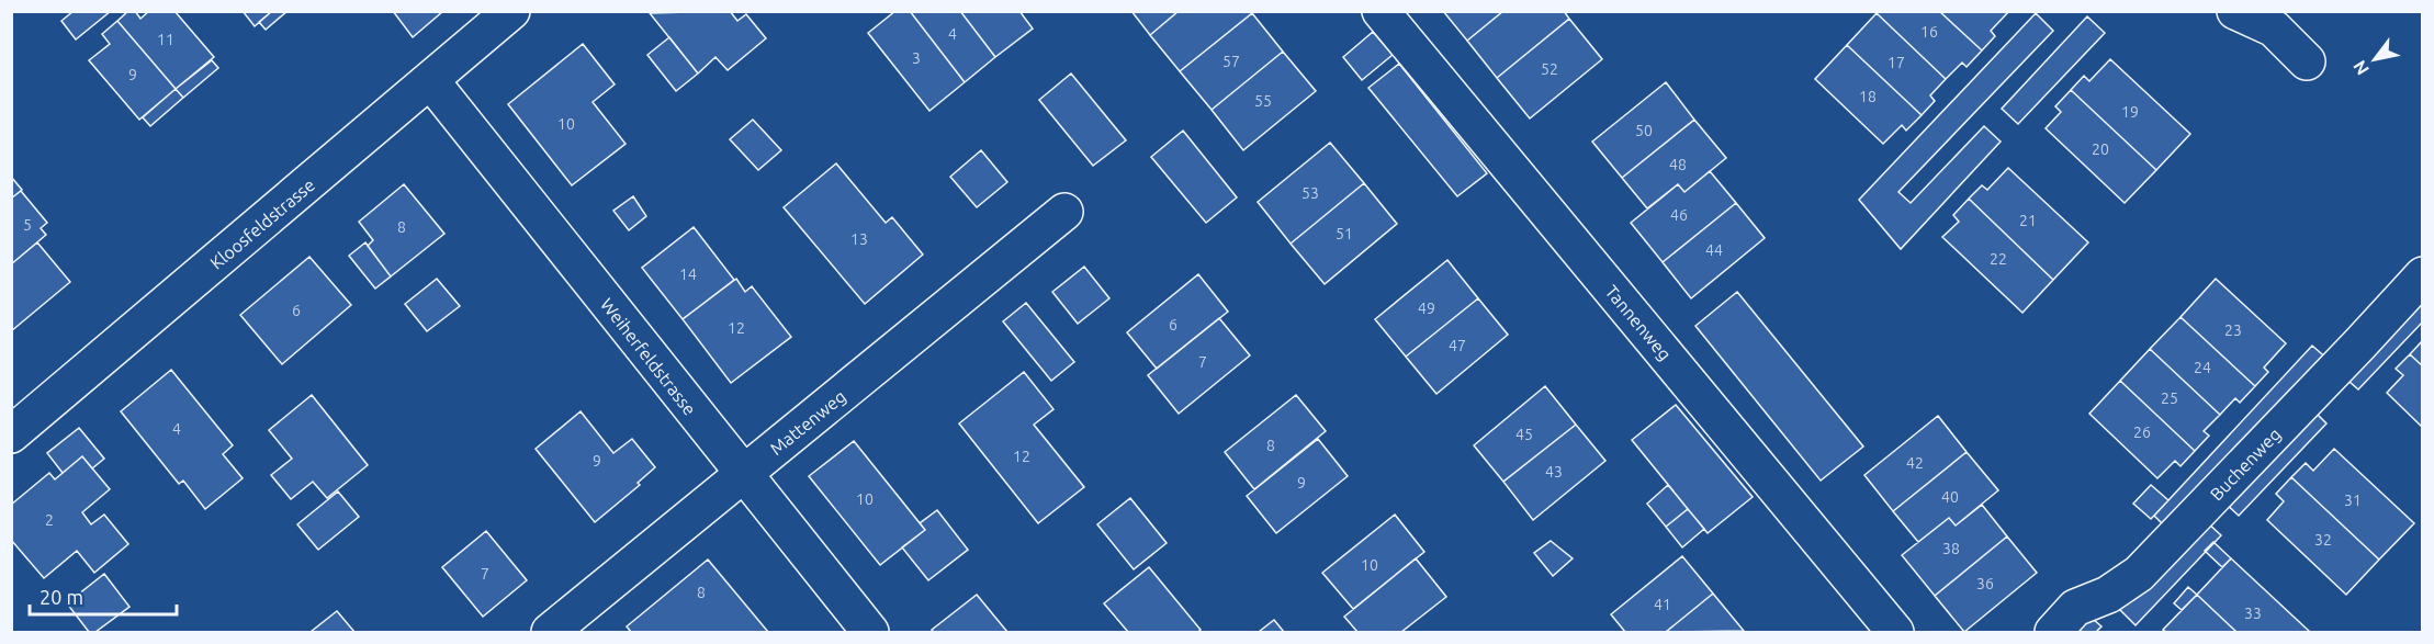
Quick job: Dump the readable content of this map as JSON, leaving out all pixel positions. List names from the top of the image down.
{
  "streets": {
    "street": [
      "Kloosfeldstrasse",
      "Tannenweg",
      "Weiherfeldstrasse",
      "Mattenweg",
      "Buchenweg"
    ]
  },
  "crossings": [
    ["Kloosfeldstrasse", "Weiherfeldstrasse"],
    ["Weiherfeldstrasse", "Mattenweg"]
  ],
  "house_numbers": [
    "16",
    "4",
    "11",
    "3",
    "57",
    "17",
    "52",
    "9",
    "18",
    "55",
    "19",
    "10",
    "50",
    "20",
    "48",
    "53",
    "46",
    "21",
    "5",
    "8",
    "51",
    "13",
    "44",
    "22",
    "14",
    "49",
    "6",
    "6",
    "12",
    "23",
    "47",
    "7",
    "24",
    "25",
    "4",
    "26",
    "45",
    "8",
    "12",
    "9",
    "42",
    "43",
    "9",
    "40",
    "10",
    "31",
    "2",
    "32",
    "38",
    "10",
    "7",
    "36",
    "8",
    "41",
    "33"
  ],
  "scale_bar": "20 m",
  "north": "bottom left"
}
